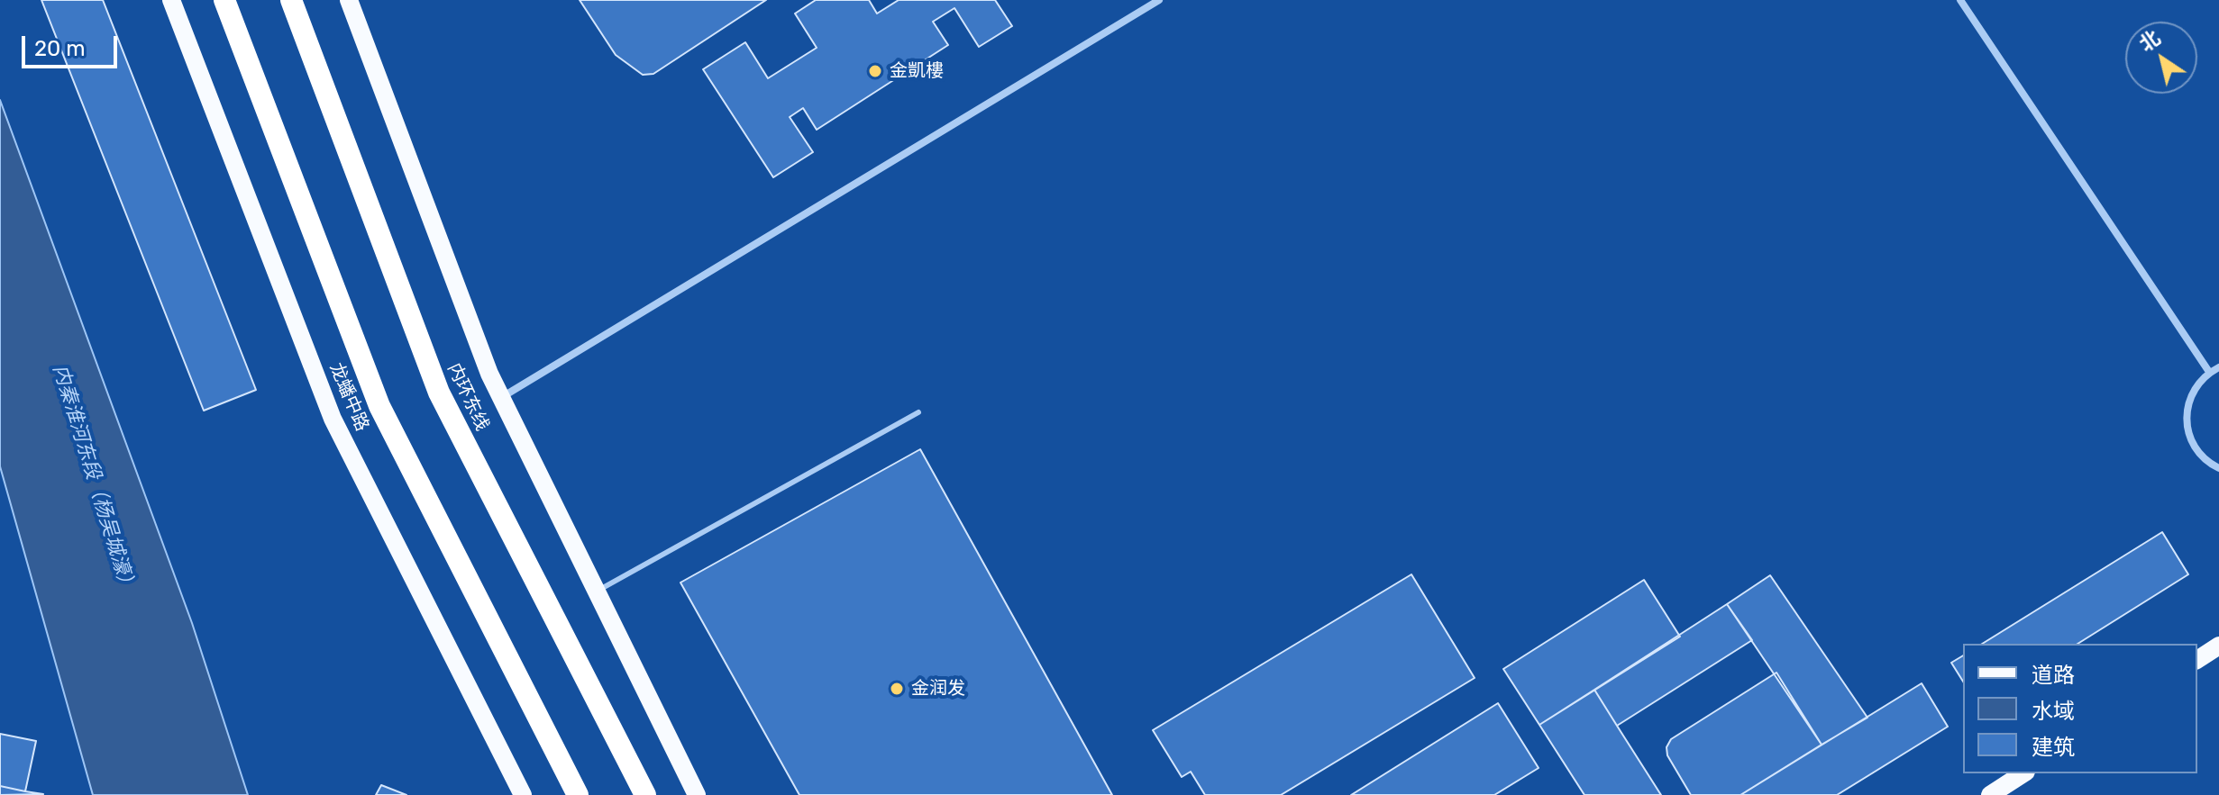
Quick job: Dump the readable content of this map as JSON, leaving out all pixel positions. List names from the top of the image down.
{
  "streets": {
    "highway": ["内环东线"],
    "main road": ["龙蟠中路"]
  },
  "water": ["内秦淮河东段（杨吴城濠）"],
  "places": ["金凱樓", "金润发"],
  "legend": ["道路", "水域", "建筑"],
  "scale_bar": "20 m",
  "north": "top left"
}
